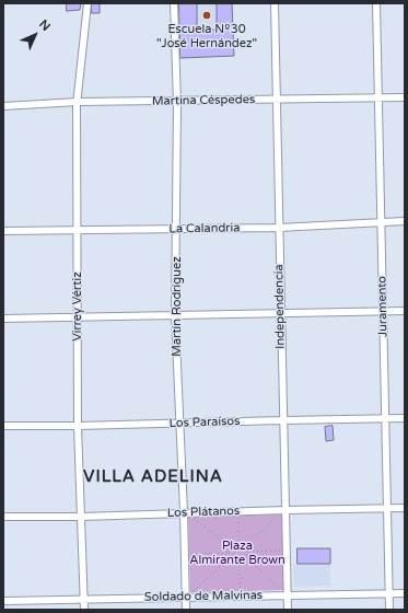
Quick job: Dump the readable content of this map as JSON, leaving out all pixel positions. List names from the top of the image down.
{
  "streets": {
    "street": [
      "Martina Céspedes",
      "La Calandria",
      "Virrey Vértiz",
      "Martín Rodríguez",
      "Independencia",
      "Juramento",
      "Los Paraísos",
      "Los Plátanos",
      "Soldado de Malvinas"
    ]
  },
  "crossings": [
    ["Martina Céspedes", "Virrey Vértiz"],
    ["Martina Céspedes", "Martín Rodríguez"],
    ["Martina Céspedes", "Independencia"],
    ["Martina Céspedes", "Juramento"],
    ["La Calandria", "Virrey Vértiz"],
    ["La Calandria", "Martín Rodríguez"],
    ["La Calandria", "Independencia"],
    ["La Calandria", "Juramento"],
    ["Virrey Vértiz", "Los Paraísos"],
    ["Virrey Vértiz", "Los Plátanos"],
    ["Virrey Vértiz", "Soldado de Malvinas"],
    ["Martín Rodríguez", "Los Paraísos"],
    ["Martín Rodríguez", "Los Plátanos"],
    ["Martín Rodríguez", "Soldado de Malvinas"],
    ["Independencia", "Los Paraísos"],
    ["Independencia", "Los Plátanos"],
    ["Independencia", "Soldado de Malvinas"],
    ["Juramento", "Los Paraísos"],
    ["Juramento", "Los Plátanos"],
    ["Juramento", "Soldado de Malvinas"]
  ],
  "districts": ["VILLA ADELINA"],
  "parks": ["Plaza Almirante Brown"],
  "places": ["Escuela Nº30 \"José Hernández\""],
  "north": "top right"
}
